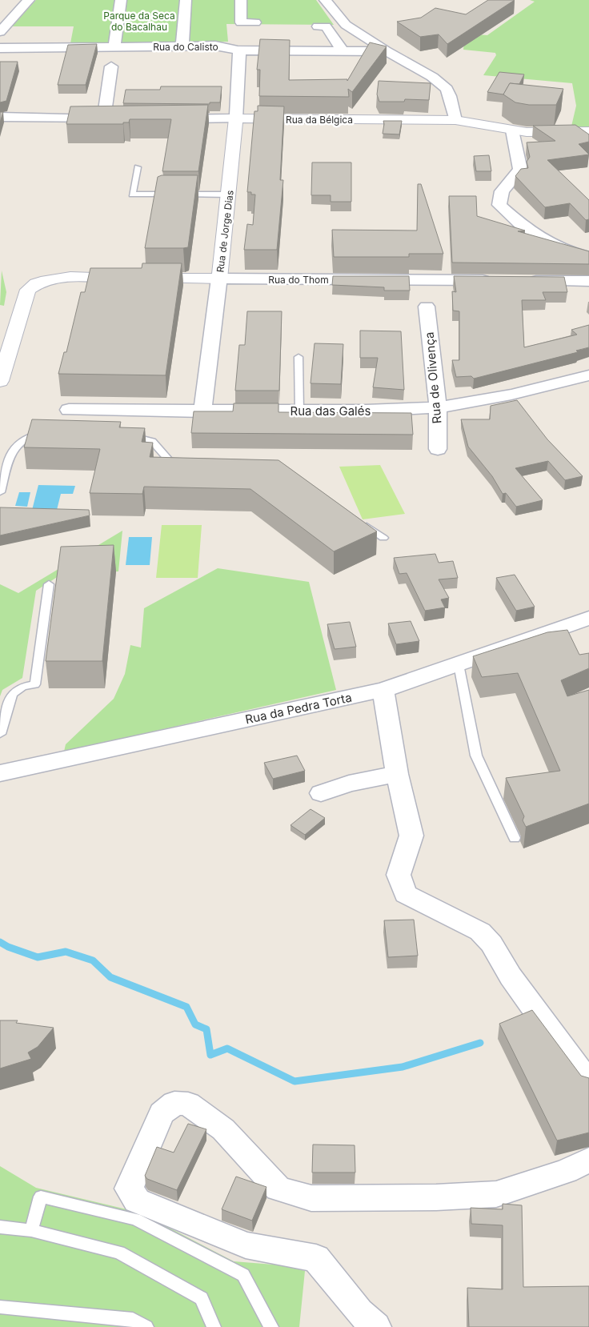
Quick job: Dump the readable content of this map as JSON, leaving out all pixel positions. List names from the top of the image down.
{
  "streets": {
    "main road": ["Rua da Bélgica", "Rua de Jorge Dias", "Rua do Thom"],
    "street": [
      "Rua do Calisto",
      "Rua de Olivença",
      "Rua das Galés",
      "Rua da Pedra Torta"
    ]
  },
  "crossings": [
    ["Rua do Calisto", "Rua da Bélgica"],
    ["Rua do Calisto", "Rua de Jorge Dias"],
    ["Rua da Bélgica", "Rua de Jorge Dias"],
    ["Rua de Jorge Dias", "Rua do Thom"],
    ["Rua de Jorge Dias", "Rua das Galés"],
    ["Rua de Olivença", "Rua das Galés"]
  ],
  "parks": ["Parque da Seca do Bacalhau"]
}
